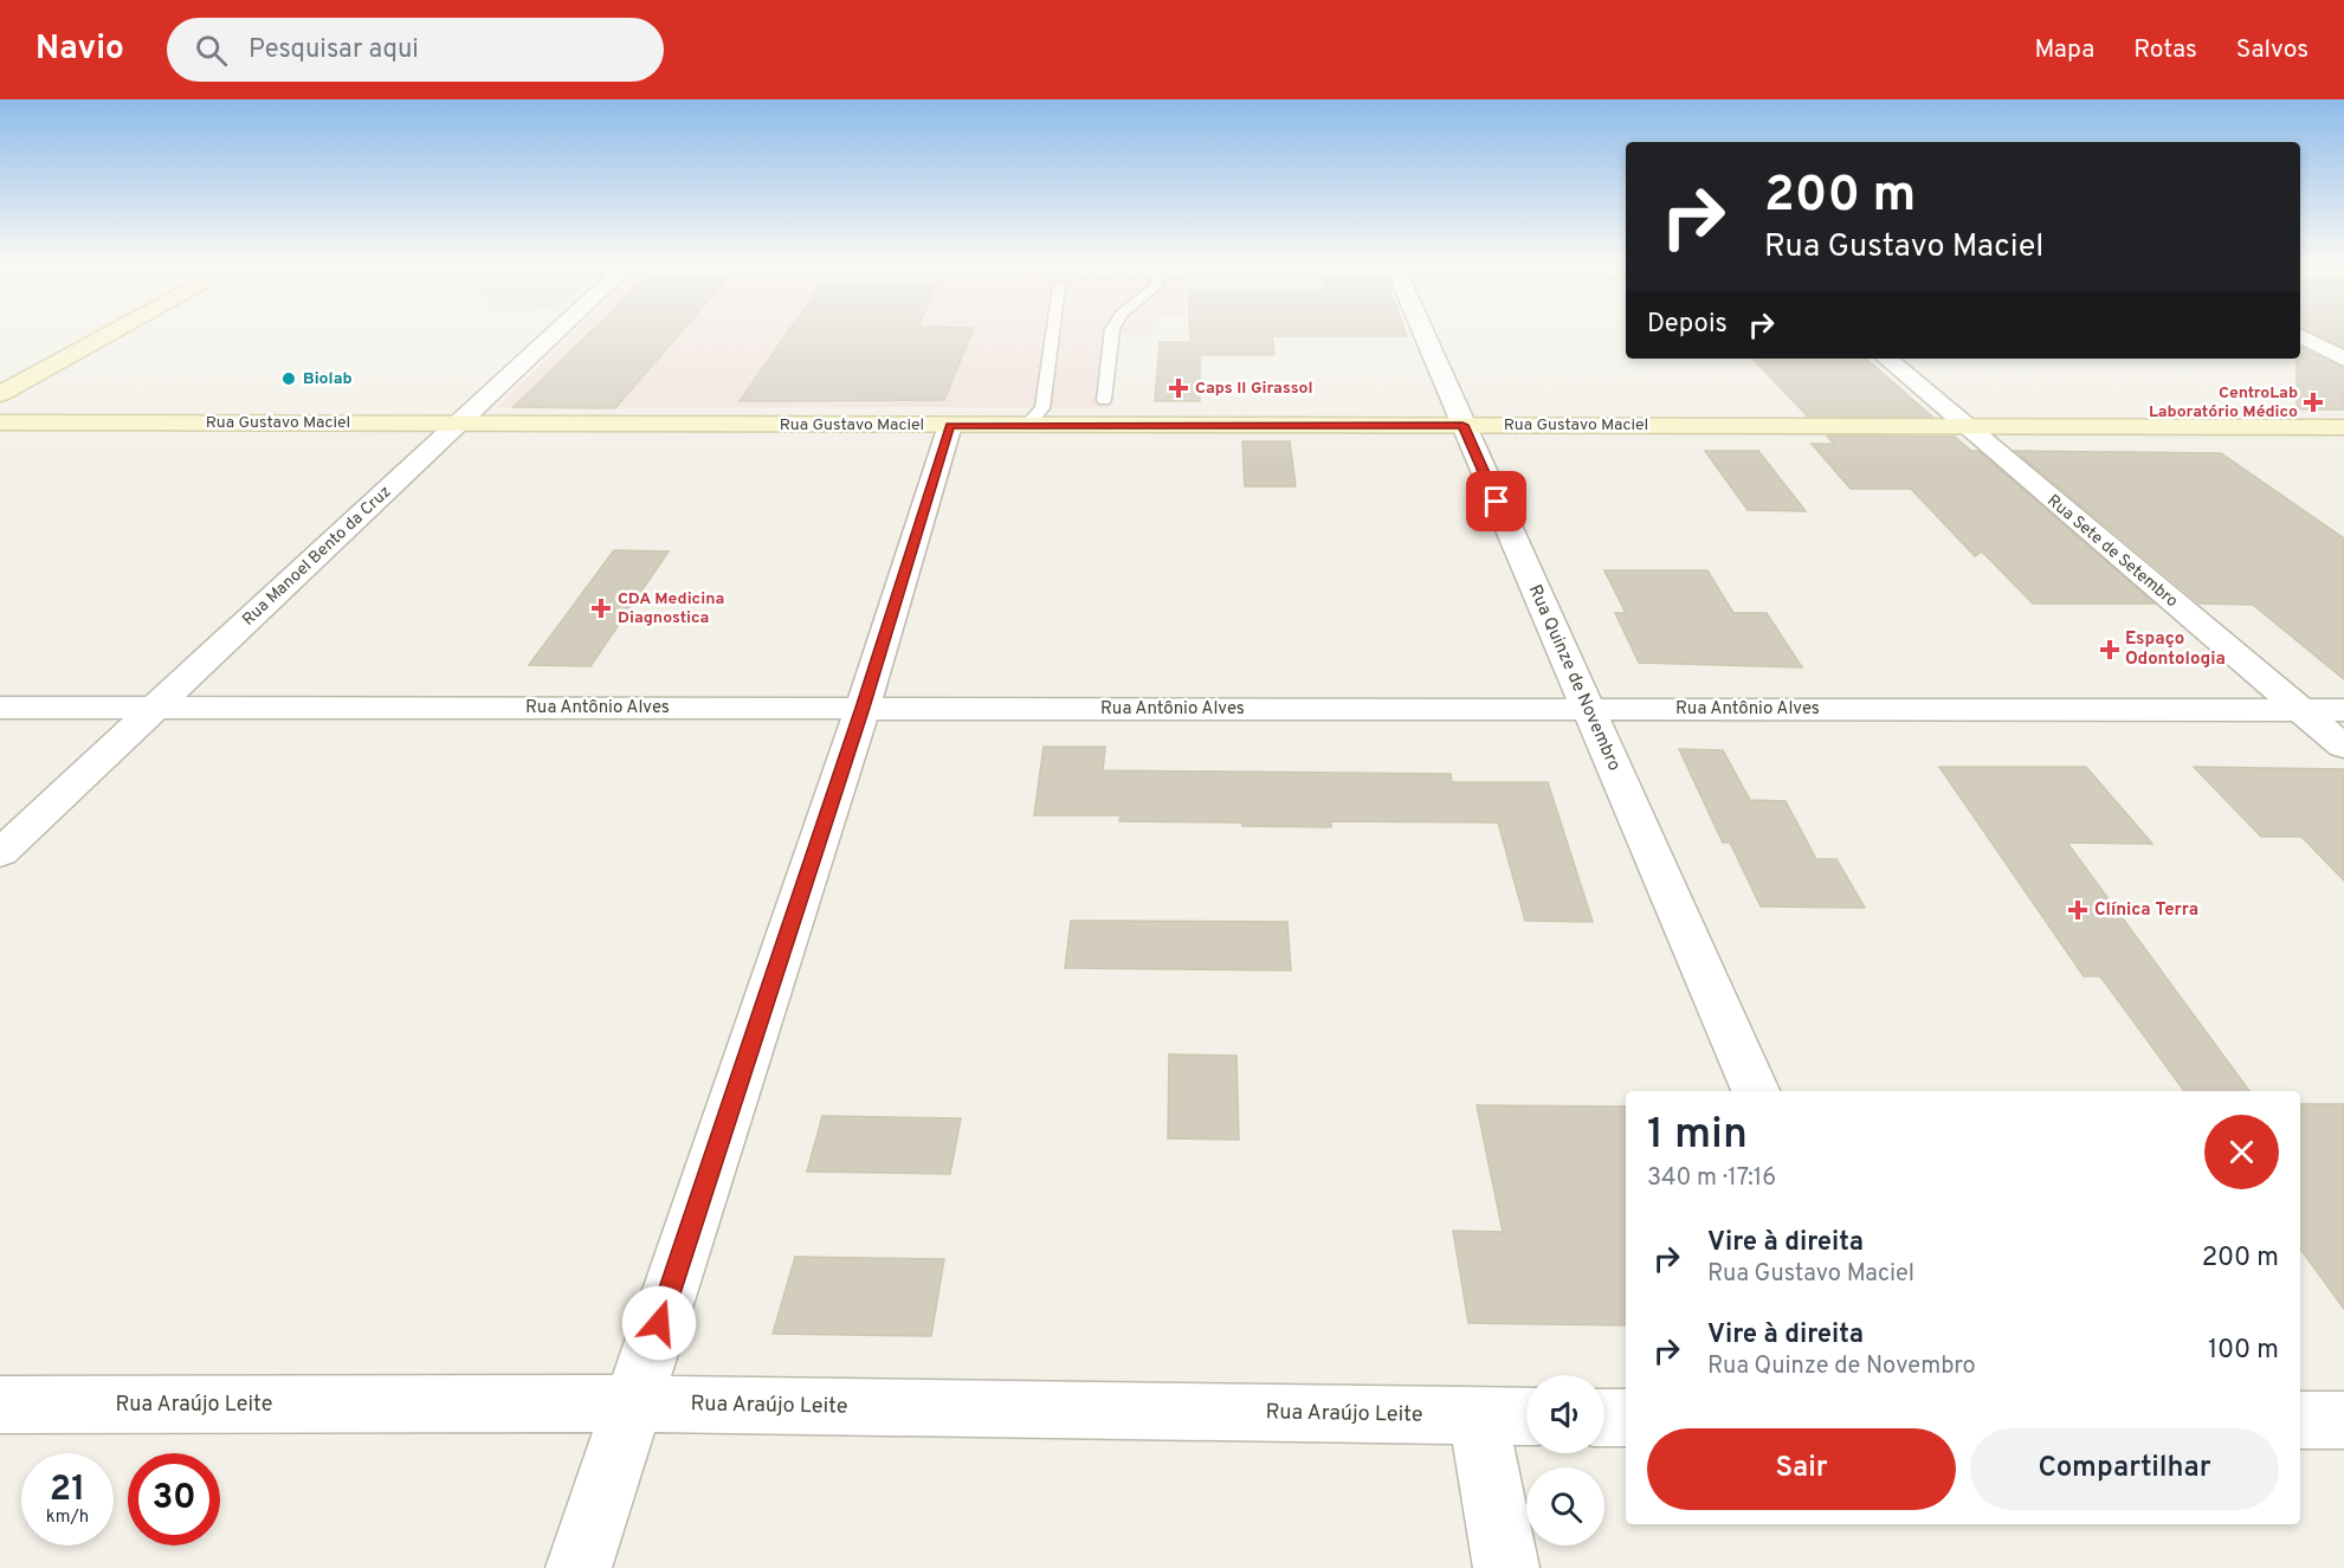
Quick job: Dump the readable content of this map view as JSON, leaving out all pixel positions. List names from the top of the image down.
{
  "streets": {
    "street": [
      "Rua Gustavo Maciel",
      "Rua Sete de Setembro",
      "Rua Manoel Bento da Cruz",
      "Rua Quinze de Novembro",
      "Rua Antônio Alves",
      "Rua Araújo Leite"
    ]
  },
  "crossings": [
    ["Rua Gustavo Maciel", "Rua Sete de Setembro"],
    ["Rua Gustavo Maciel", "Rua Manoel Bento da Cruz"],
    ["Rua Gustavo Maciel", "Rua Quinze de Novembro"],
    ["Rua Sete de Setembro", "Rua Antônio Alves"],
    ["Rua Manoel Bento da Cruz", "Rua Antônio Alves"],
    ["Rua Quinze de Novembro", "Rua Antônio Alves"]
  ],
  "places": {
    "other": ["Biolab"],
    "health": [
      "Caps II Girassol",
      "CentroLab Laboratório Médico",
      "CDA Medicina Diagnostica",
      "Espaço Odontologia",
      "Clínica Terra"
    ]
  },
  "page": {
    "header": "Navio",
    "search": "Pesquisar aqui",
    "nav": ["Mapa", "Rotas", "Salvos"],
    "turn": ["200 m", "Rua Gustavo Maciel"],
    "then": "Depois",
    "heading": ["1 min", "340 m · 17:16"],
    "list": [
      {
        "name": "Vire à direita",
        "note": "Rua Gustavo Maciel",
        "value": "200 m"
      },
      {
        "name": "Vire à direita",
        "note": "Rua Quinze de Novembro",
        "value": "100 m"
      }
    ],
    "buttons": ["Sair", "Compartilhar"],
    "speed": "21 km/h",
    "limit": "30"
  }
}
